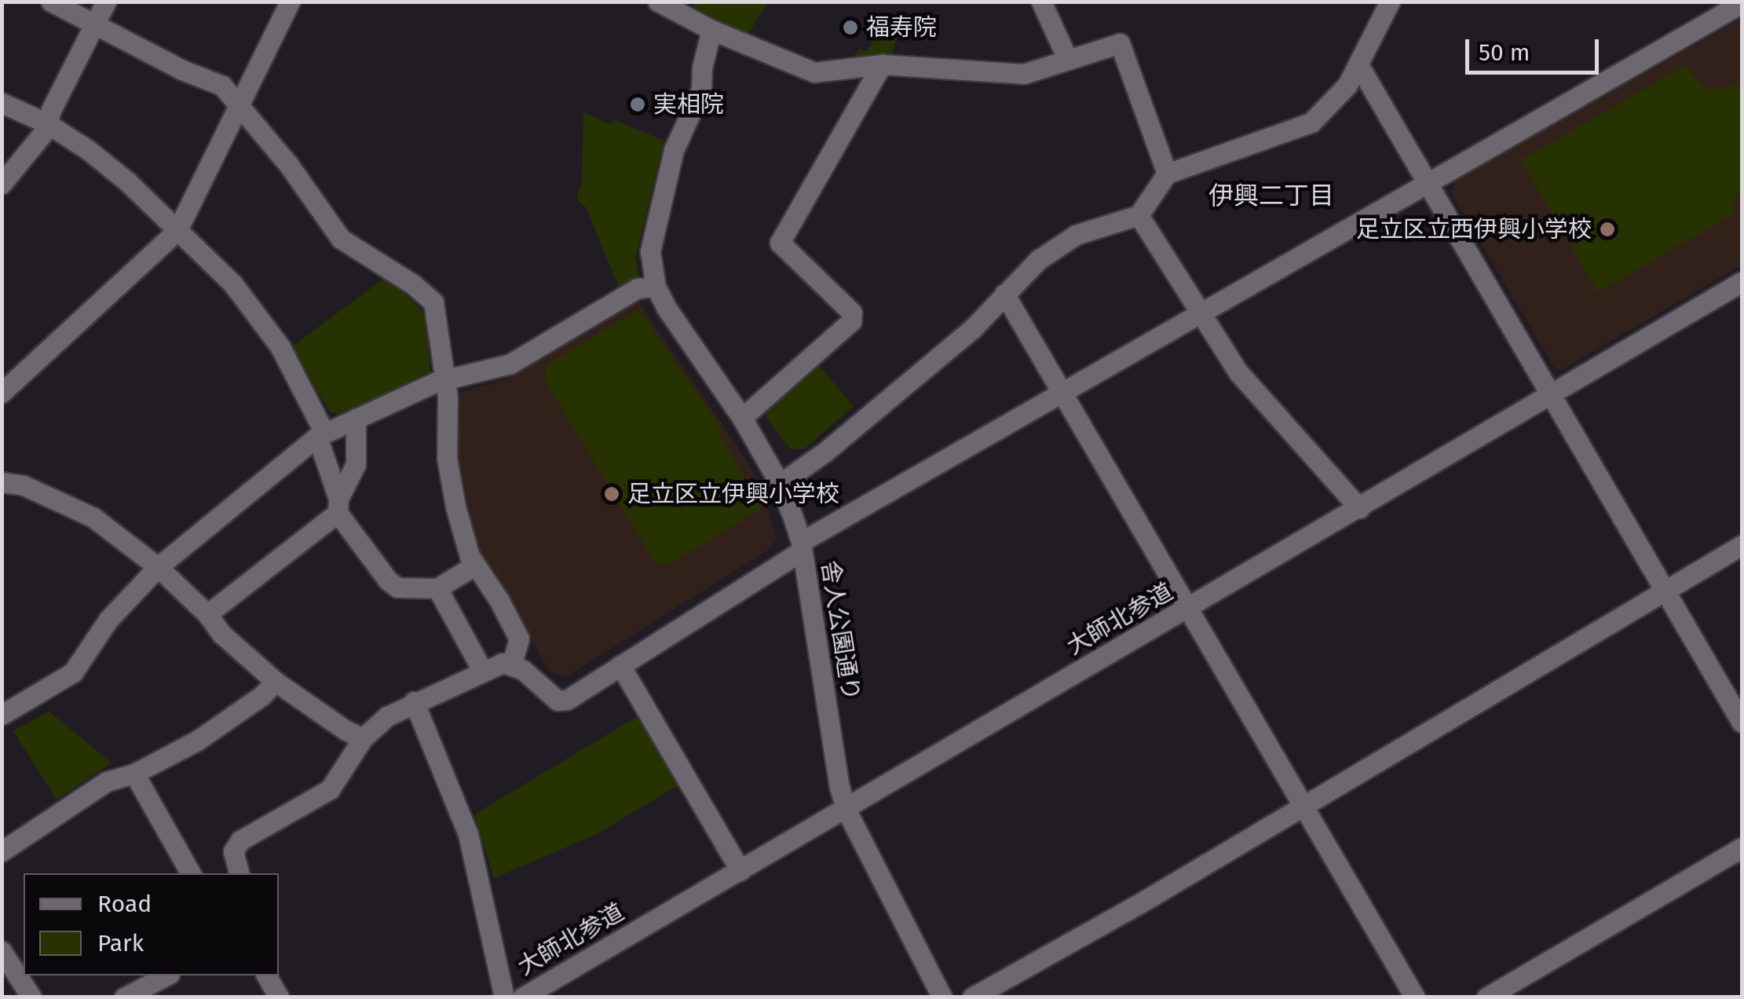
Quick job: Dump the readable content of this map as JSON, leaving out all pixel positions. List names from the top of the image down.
{
  "streets": {
    "street": ["大師北参道", "舎人公園通り"]
  },
  "crossings": [
    ["大師北参道", "舎人公園通り"]
  ],
  "districts": ["伊興二丁目"],
  "places": [
    "福寿院",
    "実相院",
    "足立区立西伊興小学校",
    "足立区立伊興小学校"
  ],
  "legend": ["Road", "Park"],
  "scale_bar": "50 m"
}
